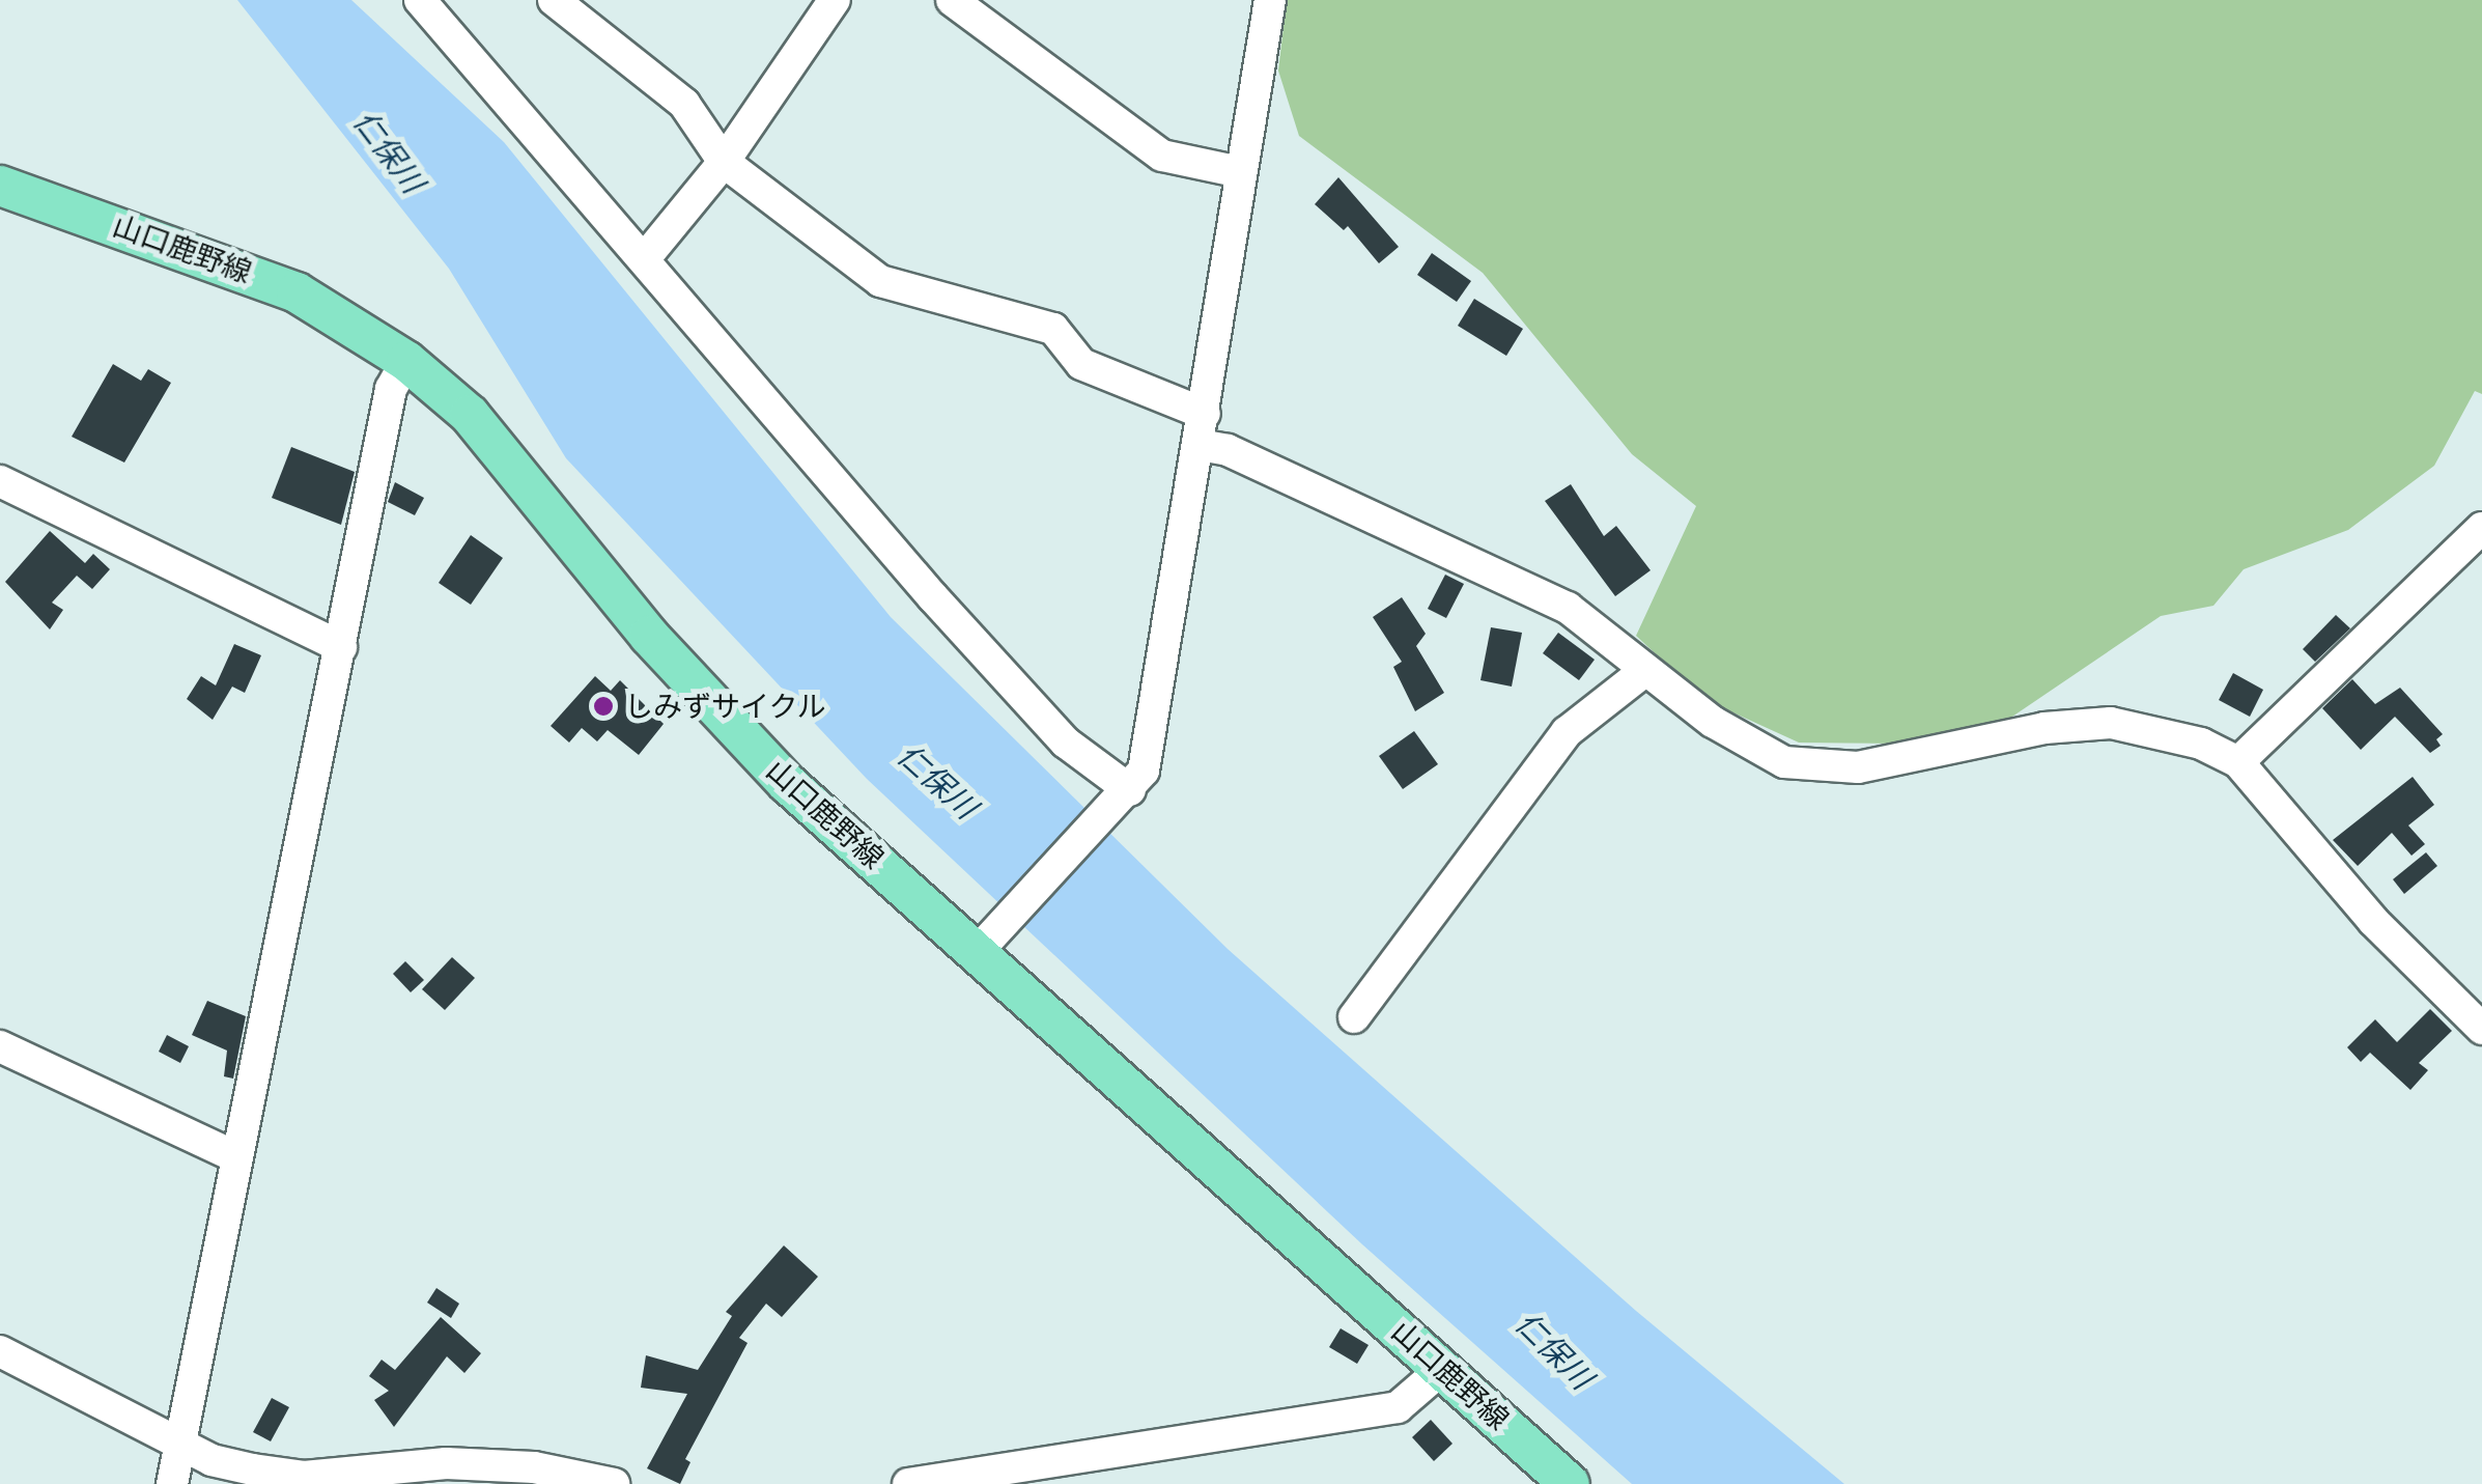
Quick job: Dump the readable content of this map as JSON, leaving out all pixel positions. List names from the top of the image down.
{
  "streets": {
    "main road": ["山口鹿野線"]
  },
  "water": ["仁保川"],
  "places": ["しみずサイクル"]
}
